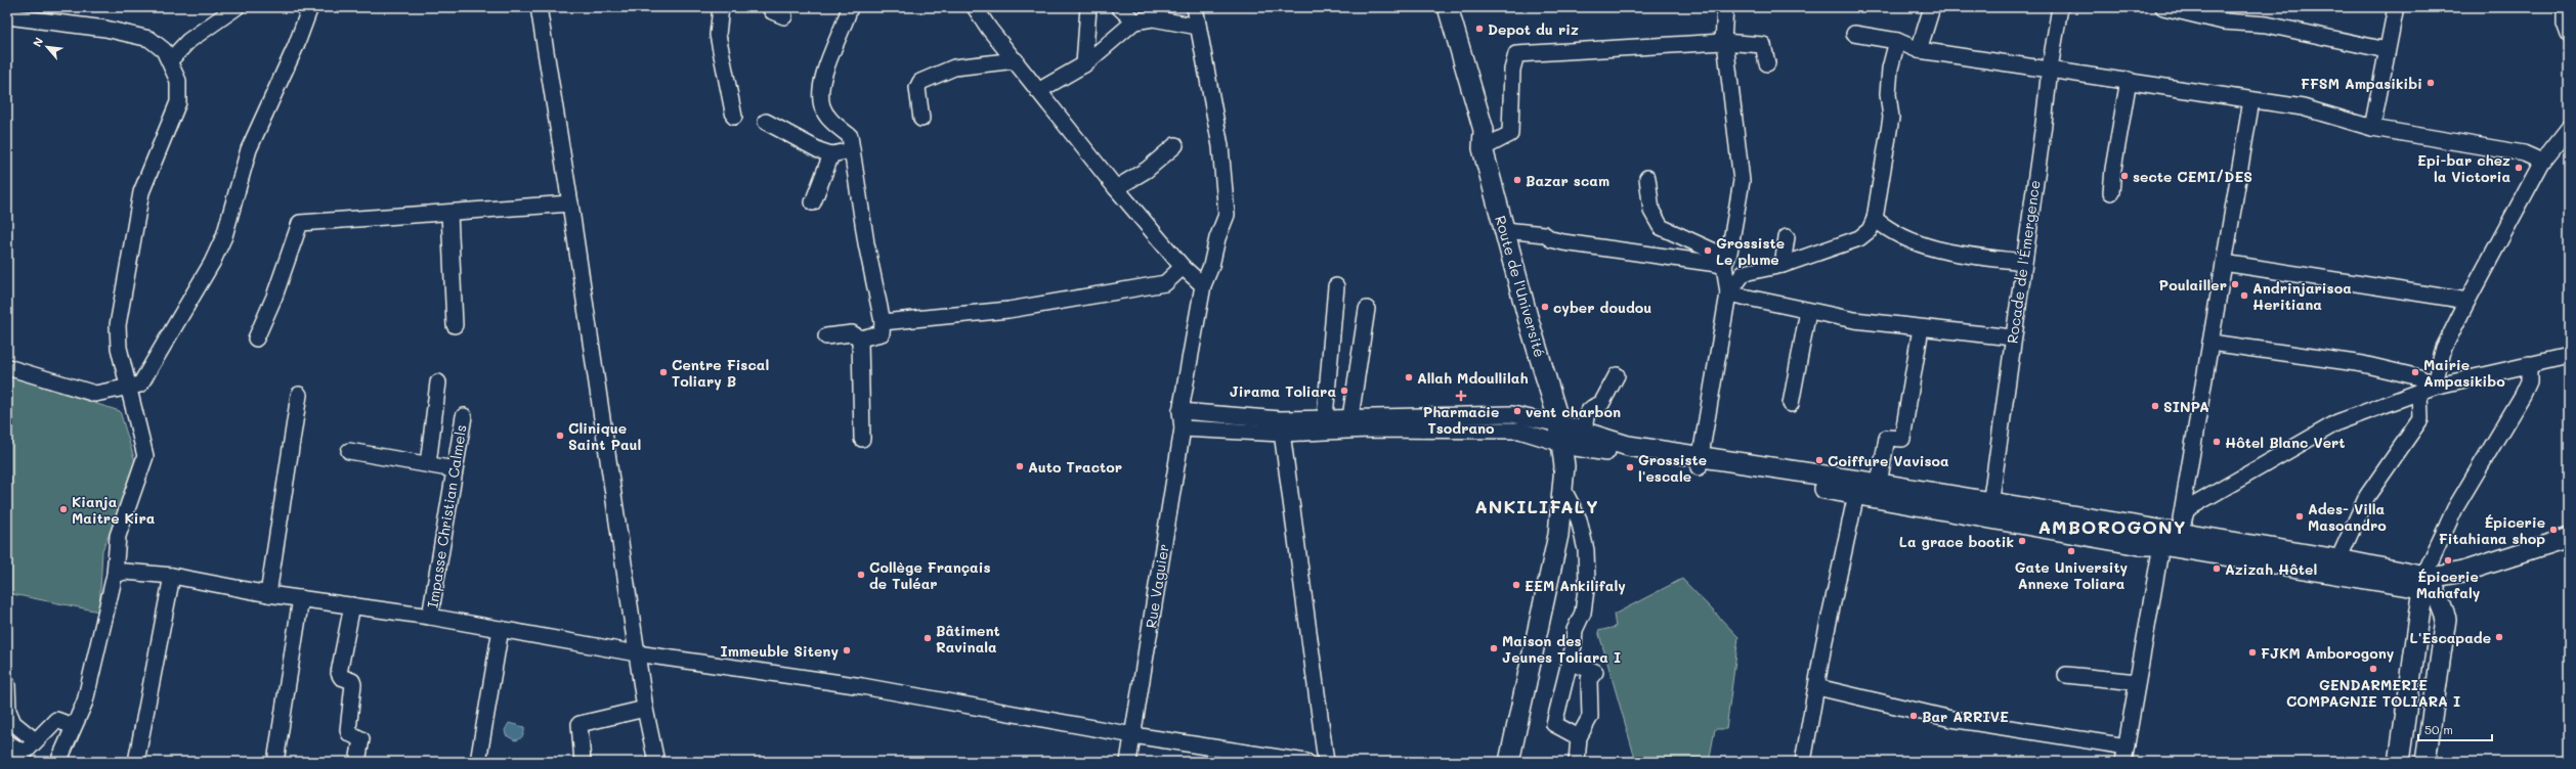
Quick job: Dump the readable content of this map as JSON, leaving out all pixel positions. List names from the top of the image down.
{
  "streets": {
    "main road": ["Route de l'Université"],
    "street": ["Rocade de l'Émergence", "Impasse Christian Calmels", "Rue Vaguier"]
  },
  "districts": ["ANKILIFALY", "AMBOROGONY"],
  "places": {
    "other": [
      "Depot du riz",
      "FFSM Ampasikibi",
      "Epi-bar chez la Victoria",
      "secte CEMI/DES",
      "Bazar scam",
      "Grossiste Le plume",
      "Poulailler",
      "Andrinjarisoa Heritiana",
      "cyber doudou",
      "Centre Fiscal Toliary B",
      "Mairie Ampasikibo",
      "Allah Mdoullilah",
      "Jirama Toliara",
      "SINPA",
      "vent charbon",
      "Clinique Saint Paul",
      "Hôtel Blanc Vert",
      "Coiffure Vavisoa",
      "Auto Tractor",
      "Grossiste l'escale",
      "Kianja Maitre Kira",
      "Ades- Villa Masoandro",
      "Épicerie Fitahiana shop",
      "La grace bootik",
      "Gate University Annexe Toliara",
      "Épicerie Mahafaly",
      "Azizah Hôtel",
      "Collège Français de Tuléar",
      "EEM Ankilifaly",
      "L'Escapade",
      "Bâtiment Ravinala",
      "Maison des Jeunes Toliara I",
      "Immeuble Siteny",
      "FJKM Amborogony",
      "GENDARMERIE COMPAGNIE TOLIARA I",
      "Bar ARRIVE"
    ],
    "health": ["Pharmacie Tsodrano"]
  },
  "scale_bar": "50 m",
  "north": "top left"
}
